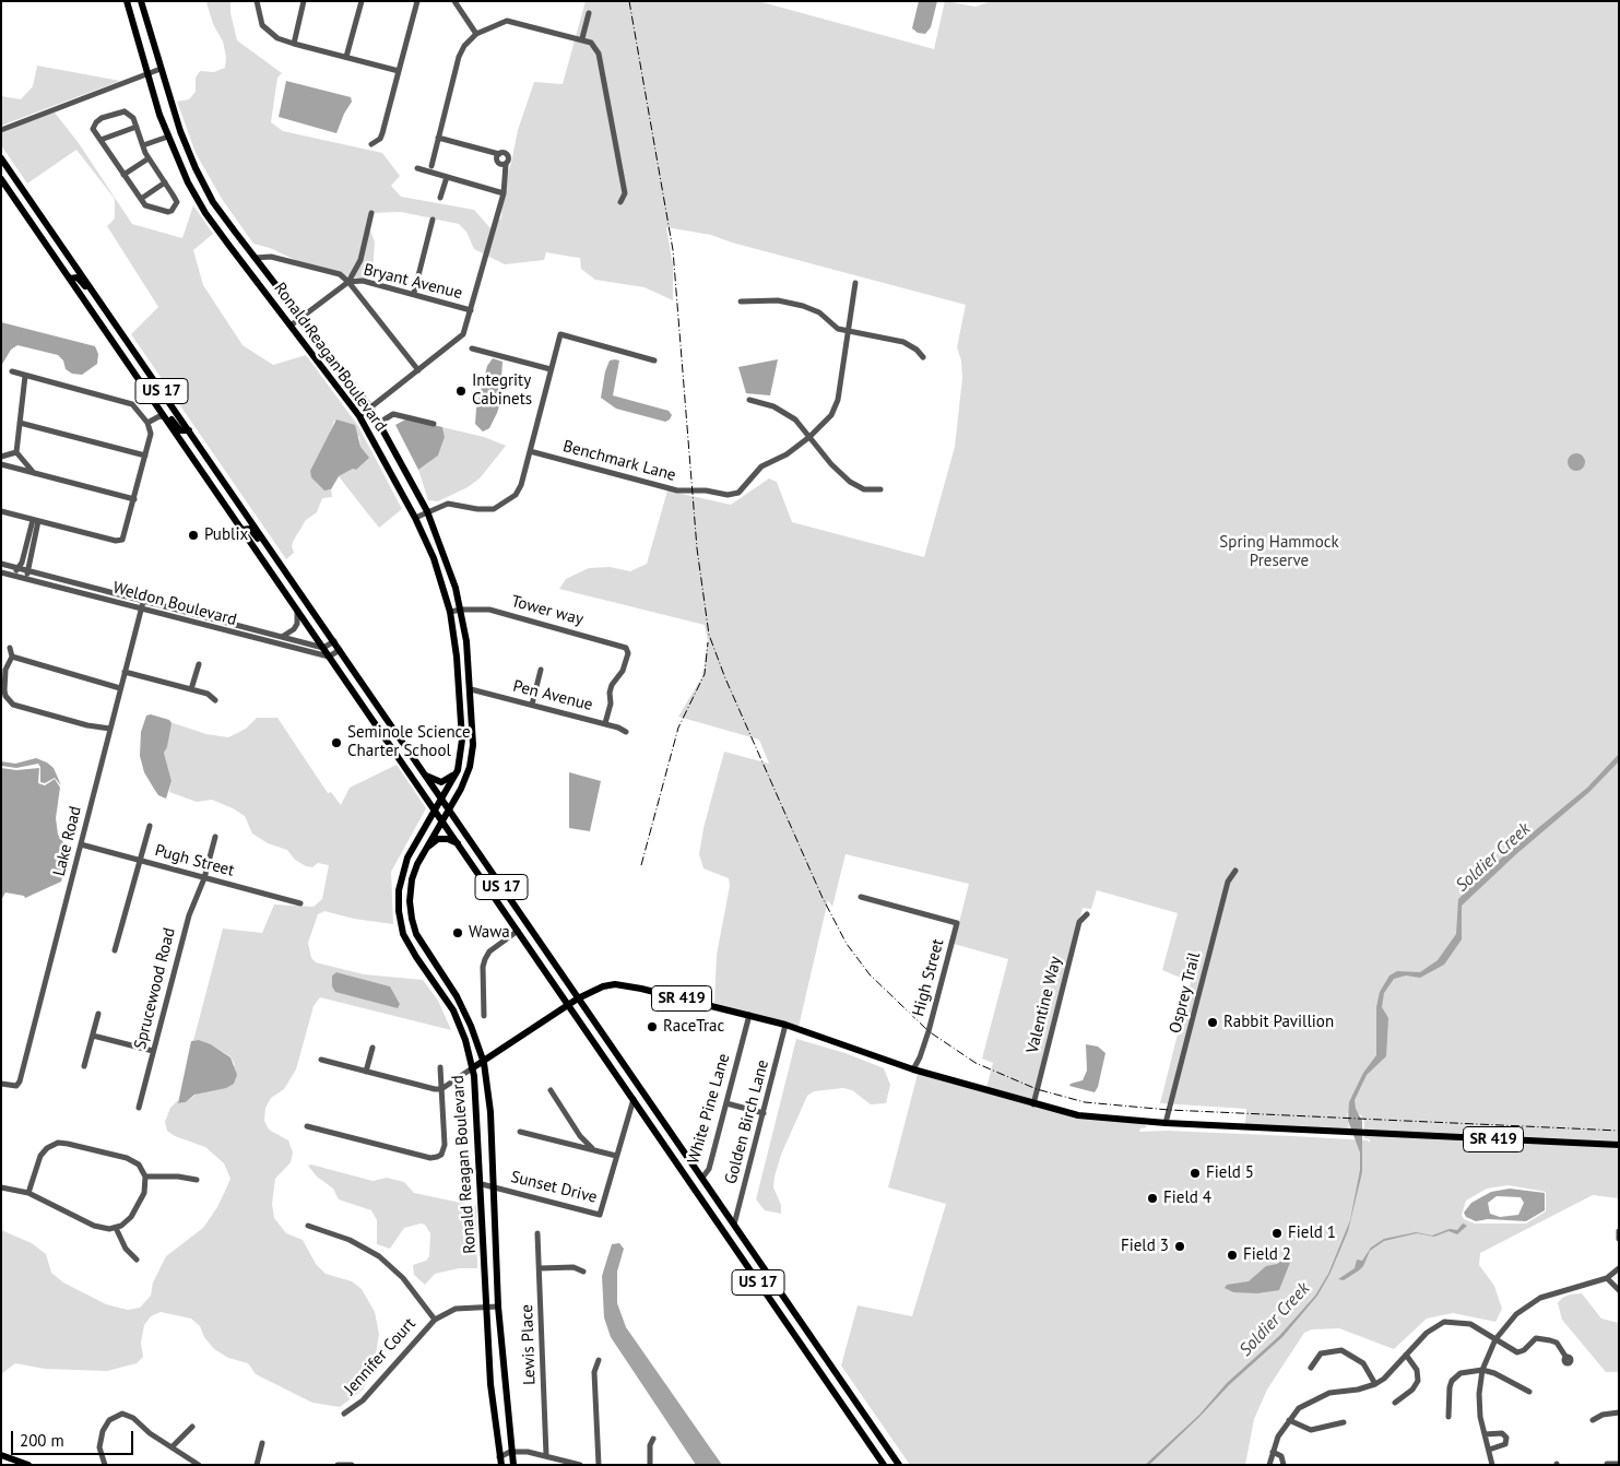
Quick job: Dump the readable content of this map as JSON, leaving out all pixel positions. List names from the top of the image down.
{
  "streets": {
    "main road": ["Ronald Reagan Boulevard", "US 17", "SR 419"],
    "street": [
      "Bryant Avenue",
      "Benchmark Lane",
      "Weldon Boulevard",
      "Tower way",
      "Pen Avenue",
      "Lake Road",
      "Pugh Street",
      "High Street",
      "Sprucewood Road",
      "Osprey Trail",
      "Valentine Way",
      "White Pine Lane",
      "Golden Birch Lane",
      "Sunset Drive",
      "Lewis Place",
      "Jennifer Court"
    ]
  },
  "crossings": [
    ["Bryant Avenue", "Ronald Reagan Boulevard"],
    ["Ronald Reagan Boulevard", "US 17"],
    ["Ronald Reagan Boulevard", "Tower way"],
    ["Ronald Reagan Boulevard", "Pen Avenue"],
    ["Ronald Reagan Boulevard", "Sunset Drive"],
    ["Ronald Reagan Boulevard", "Jennifer Court"],
    ["US 17", "Weldon Boulevard"],
    ["US 17", "SR 419"],
    ["US 17", "White Pine Lane"],
    ["US 17", "Golden Birch Lane"],
    ["US 17", "Sunset Drive"],
    ["Weldon Boulevard", "Lake Road"],
    ["Tower way", "Pen Avenue"],
    ["Lake Road", "Pugh Street"],
    ["Pugh Street", "Sprucewood Road"],
    ["High Street", "SR 419"],
    ["Osprey Trail", "SR 419"],
    ["SR 419", "Valentine Way"],
    ["SR 419", "White Pine Lane"],
    ["SR 419", "Golden Birch Lane"]
  ],
  "water": ["Soldier Creek"],
  "parks": ["Spring Hammock Preserve"],
  "places": [
    "Integrity Cabinets",
    "Publix",
    "Seminole Science Charter School",
    "Wawa",
    "Rabbit Pavillion",
    "RaceTrac",
    "Field 5",
    "Field 4",
    "Field 1",
    "Field 3",
    "Field 2"
  ],
  "scale_bar": "200 m"
}
